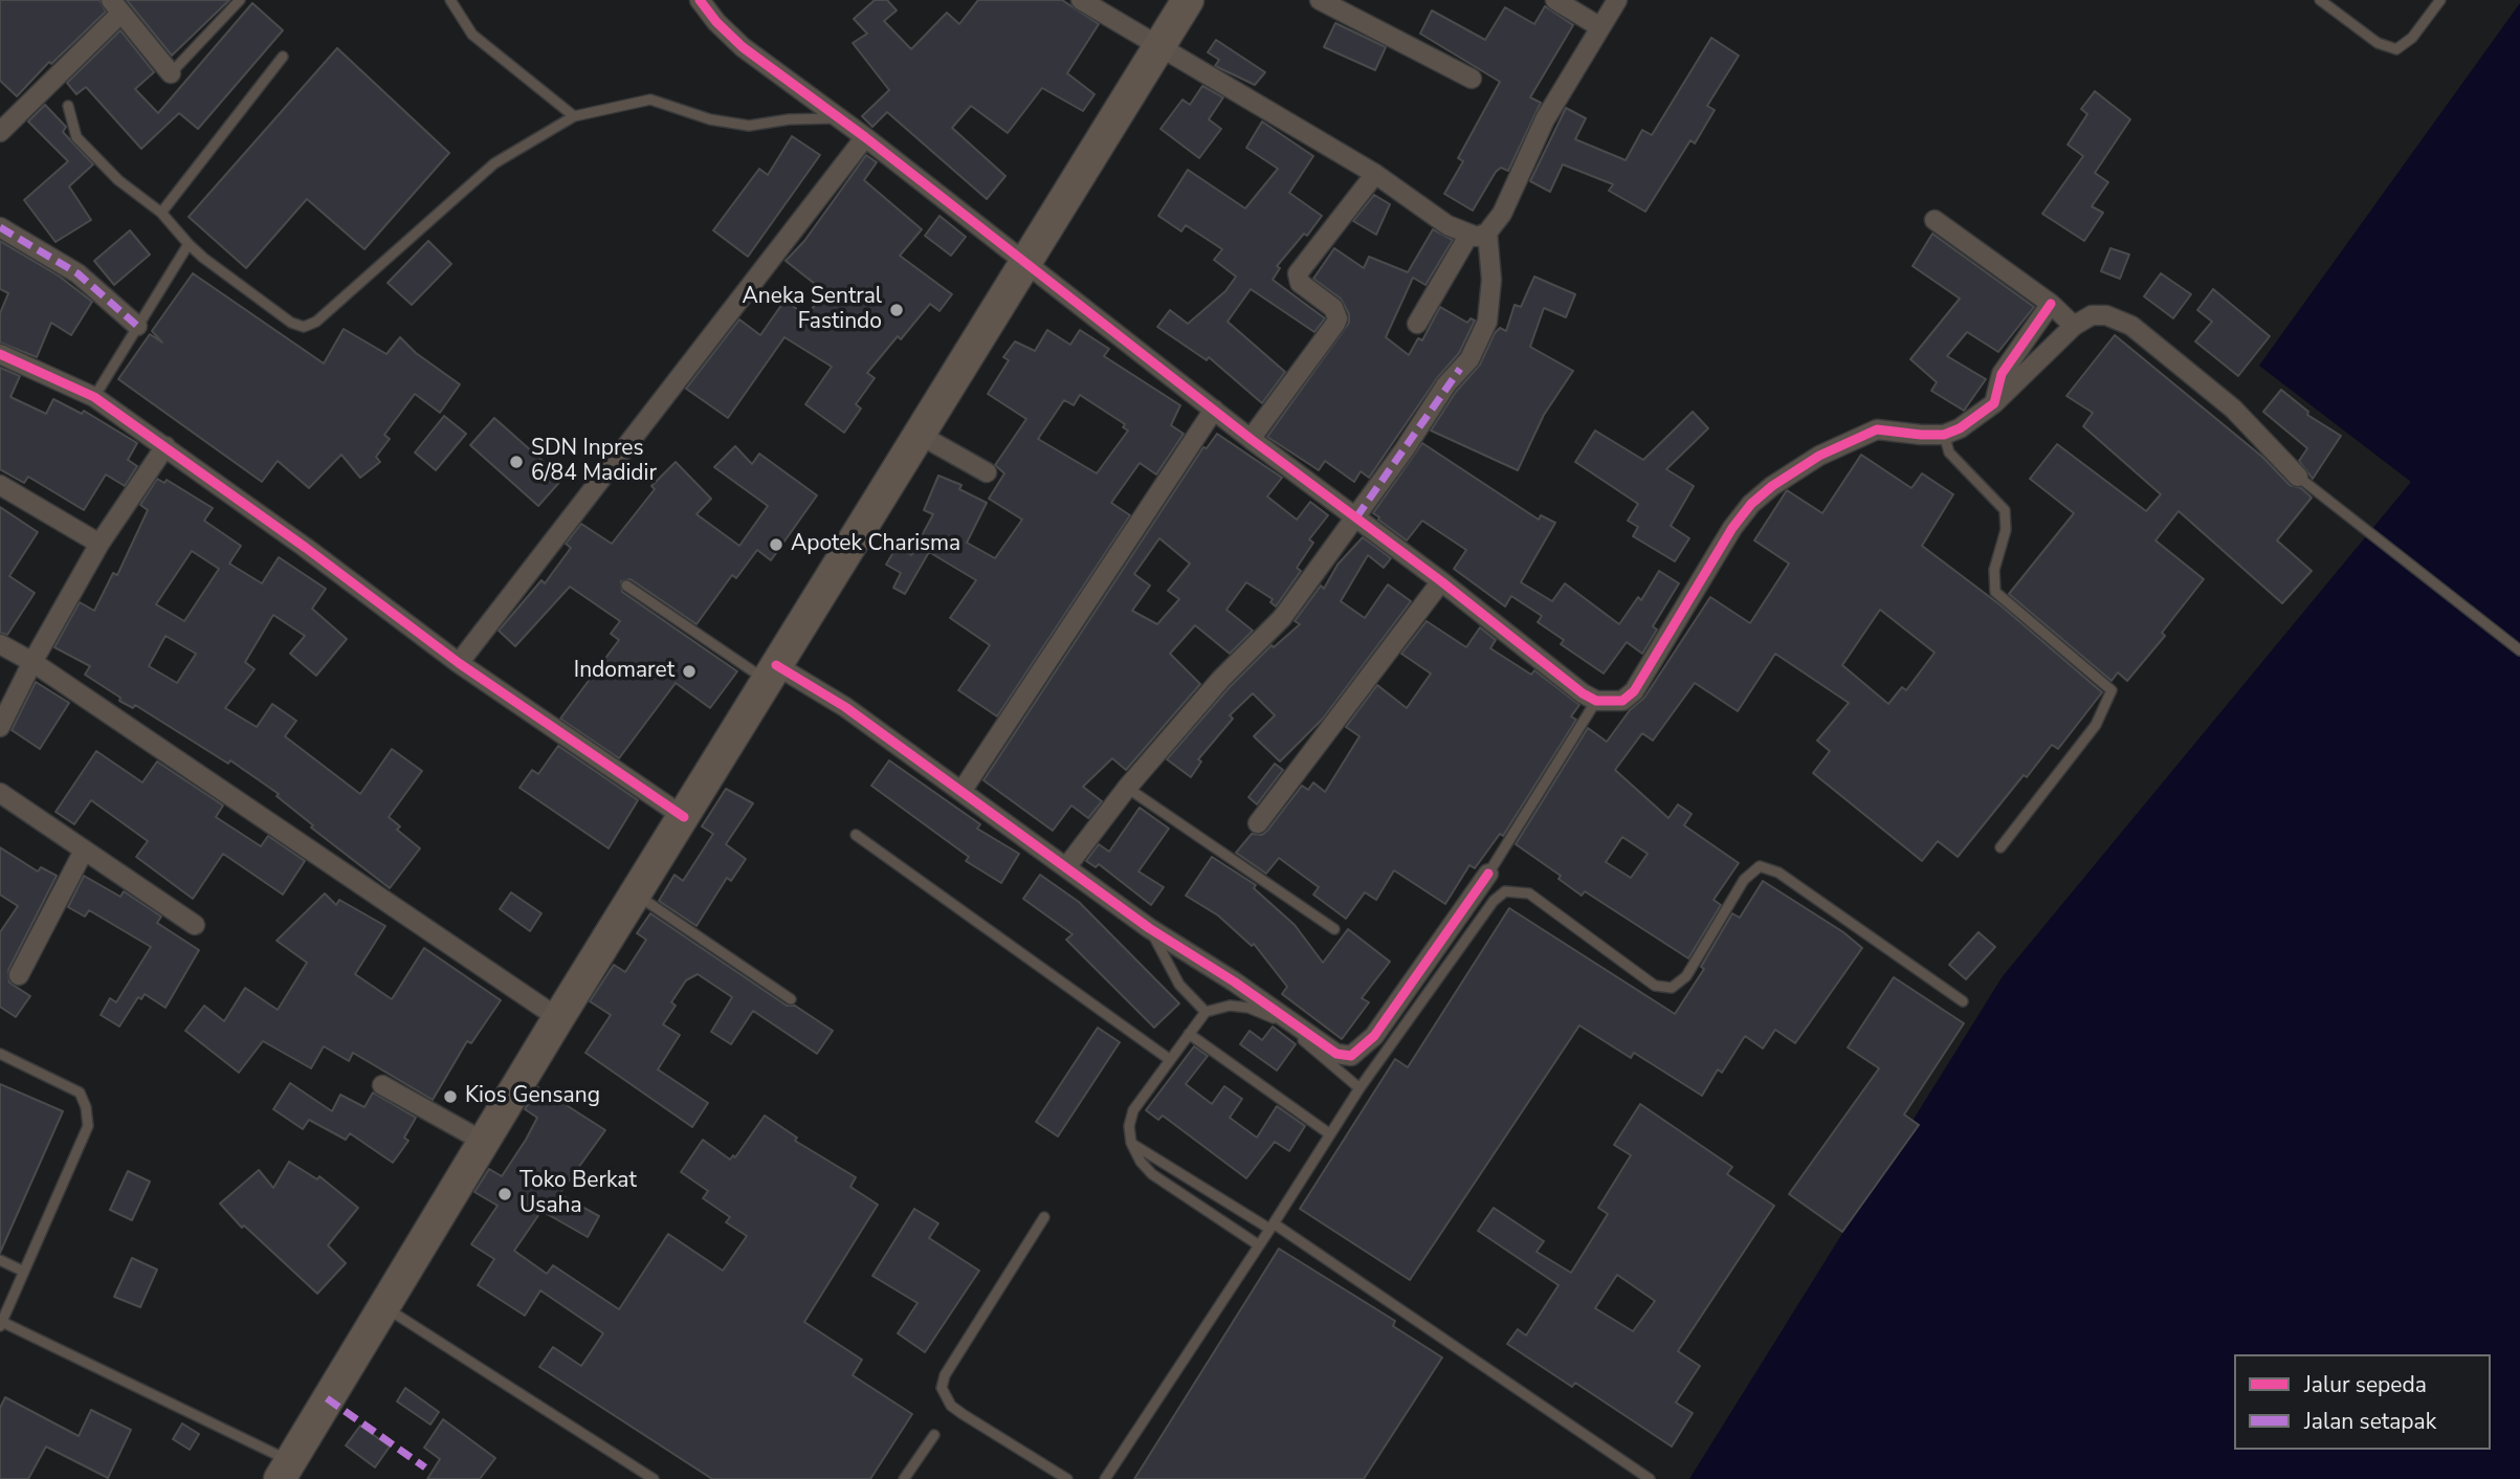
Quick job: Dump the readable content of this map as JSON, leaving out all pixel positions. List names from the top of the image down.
{
  "places": [
    "Aneka Sentral Fastindo",
    "SDN Inpres 6/84 Madidir",
    "Apotek Charisma",
    "Indomaret",
    "Kios Gensang",
    "Toko Berkat Usaha"
  ],
  "legend": ["Jalur sepeda", "Jalan setapak"]
}
